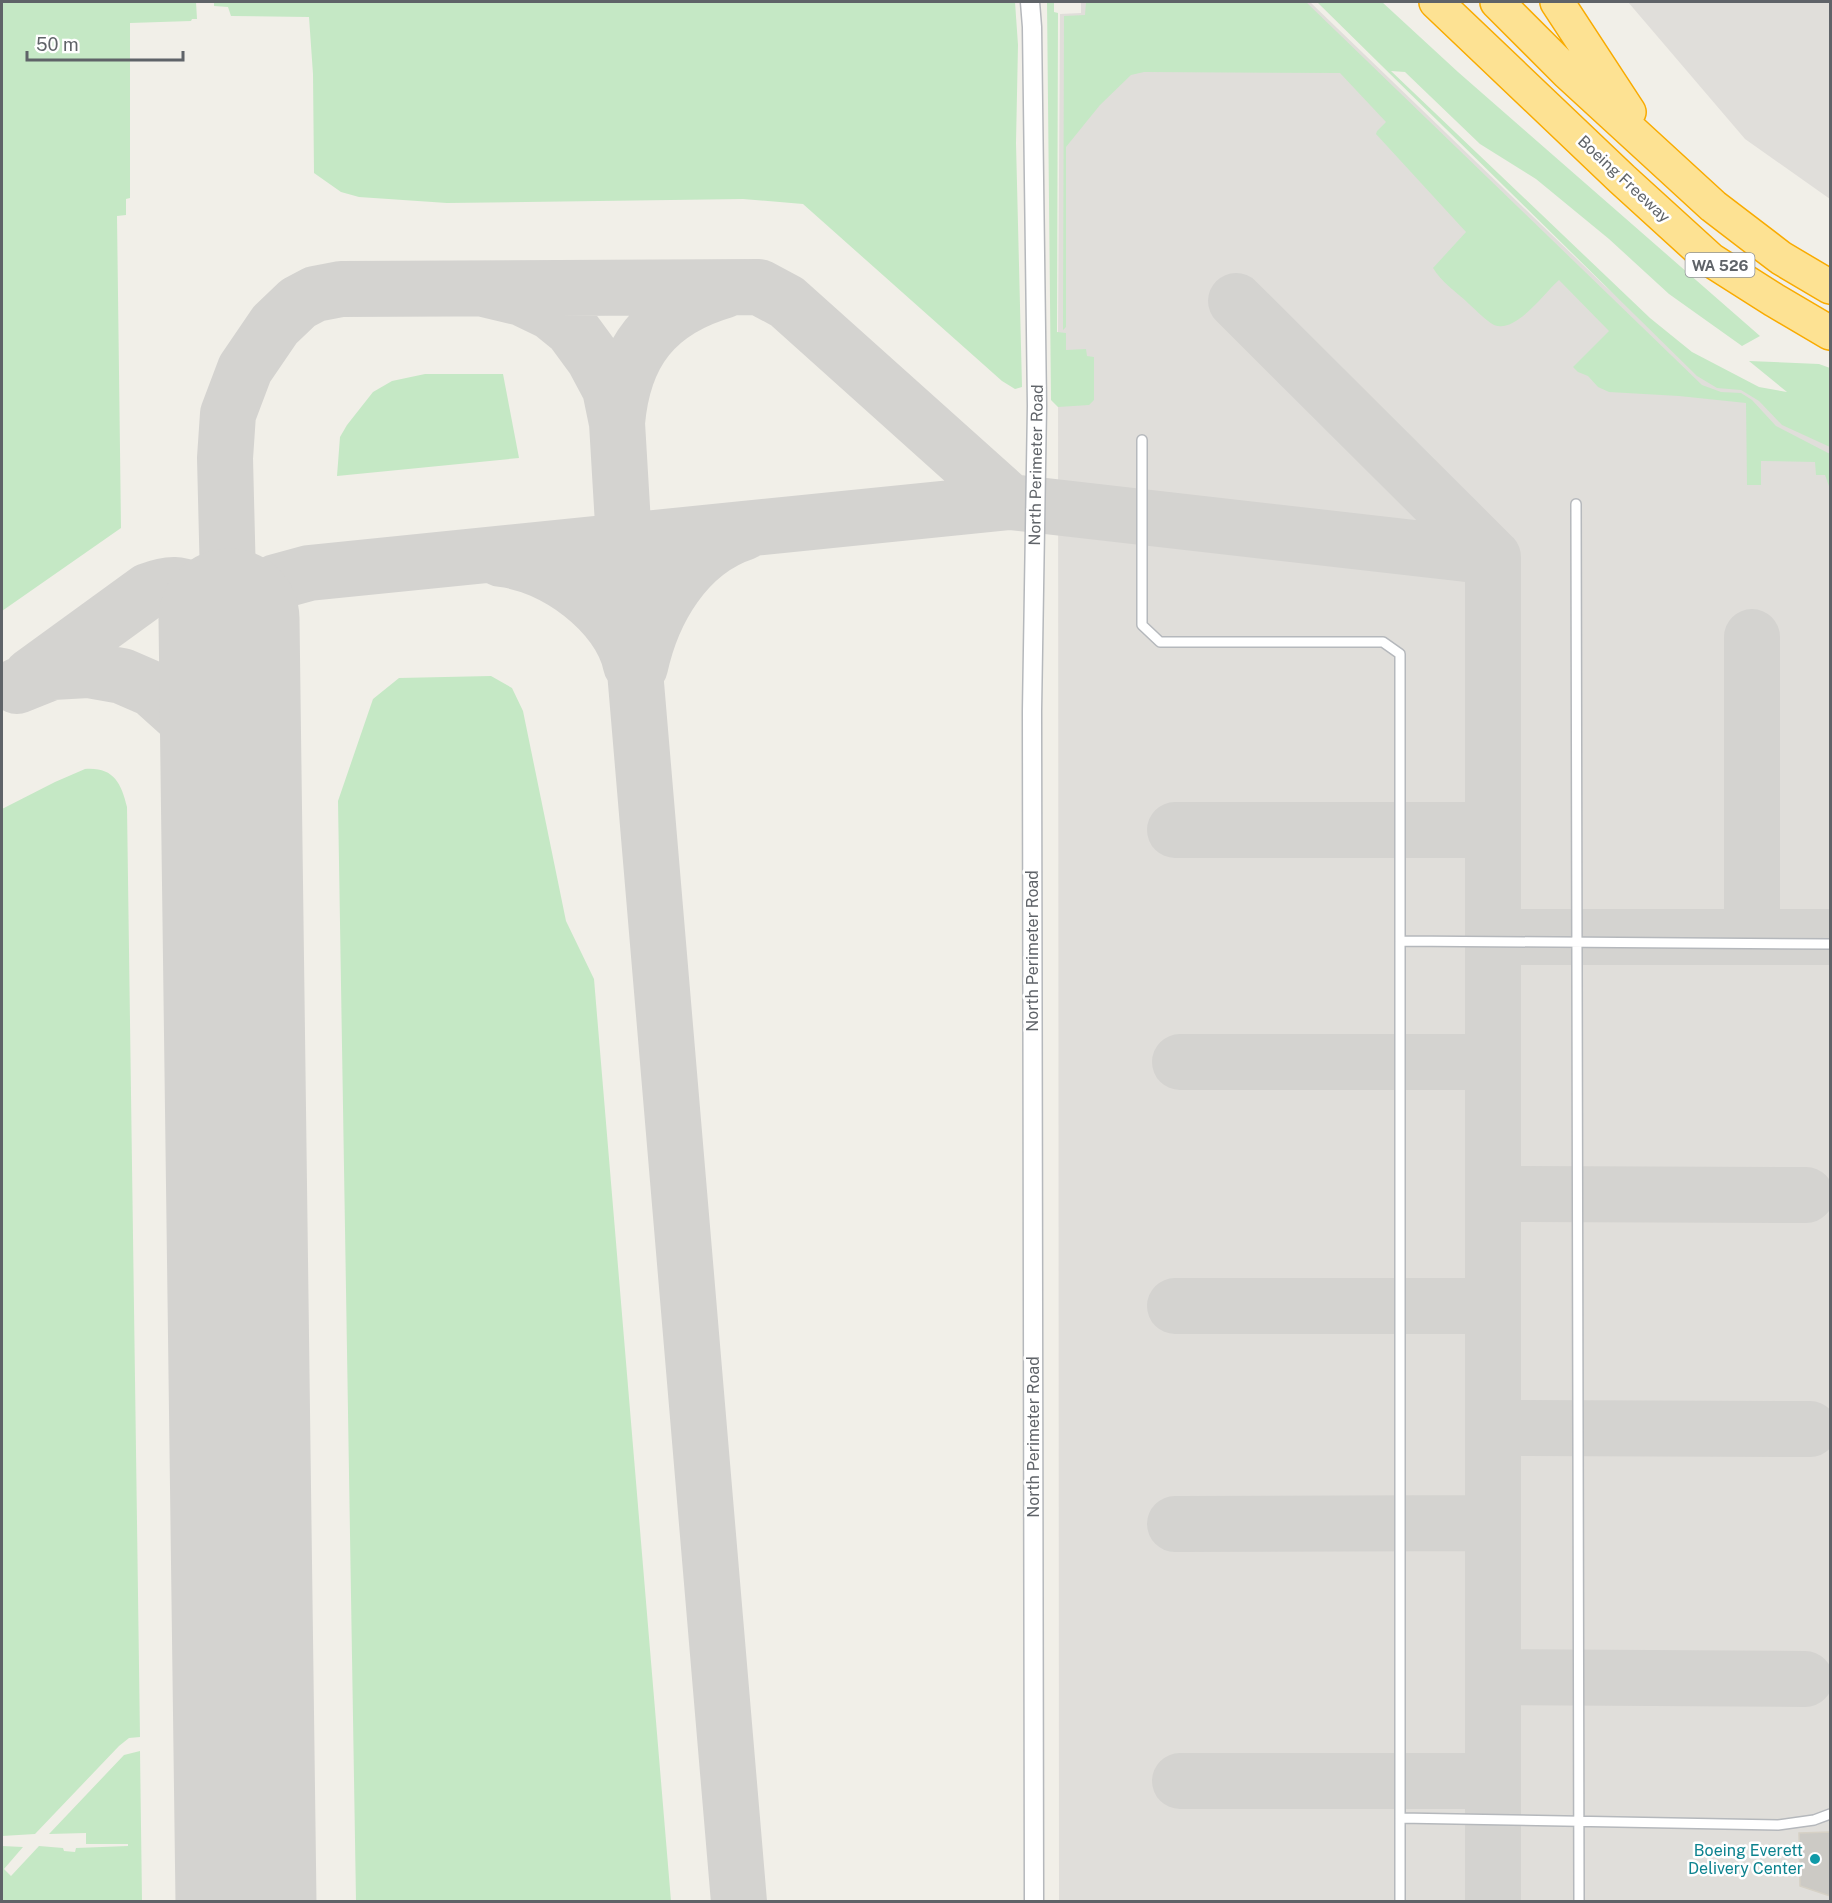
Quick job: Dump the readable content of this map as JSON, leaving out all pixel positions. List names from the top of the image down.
{
  "streets": {
    "highway": ["Boeing Freeway", "WA 526"],
    "street": ["North Perimeter Road"]
  },
  "places": ["Boeing Everett Delivery Center"],
  "scale_bar": "50 m"
}
